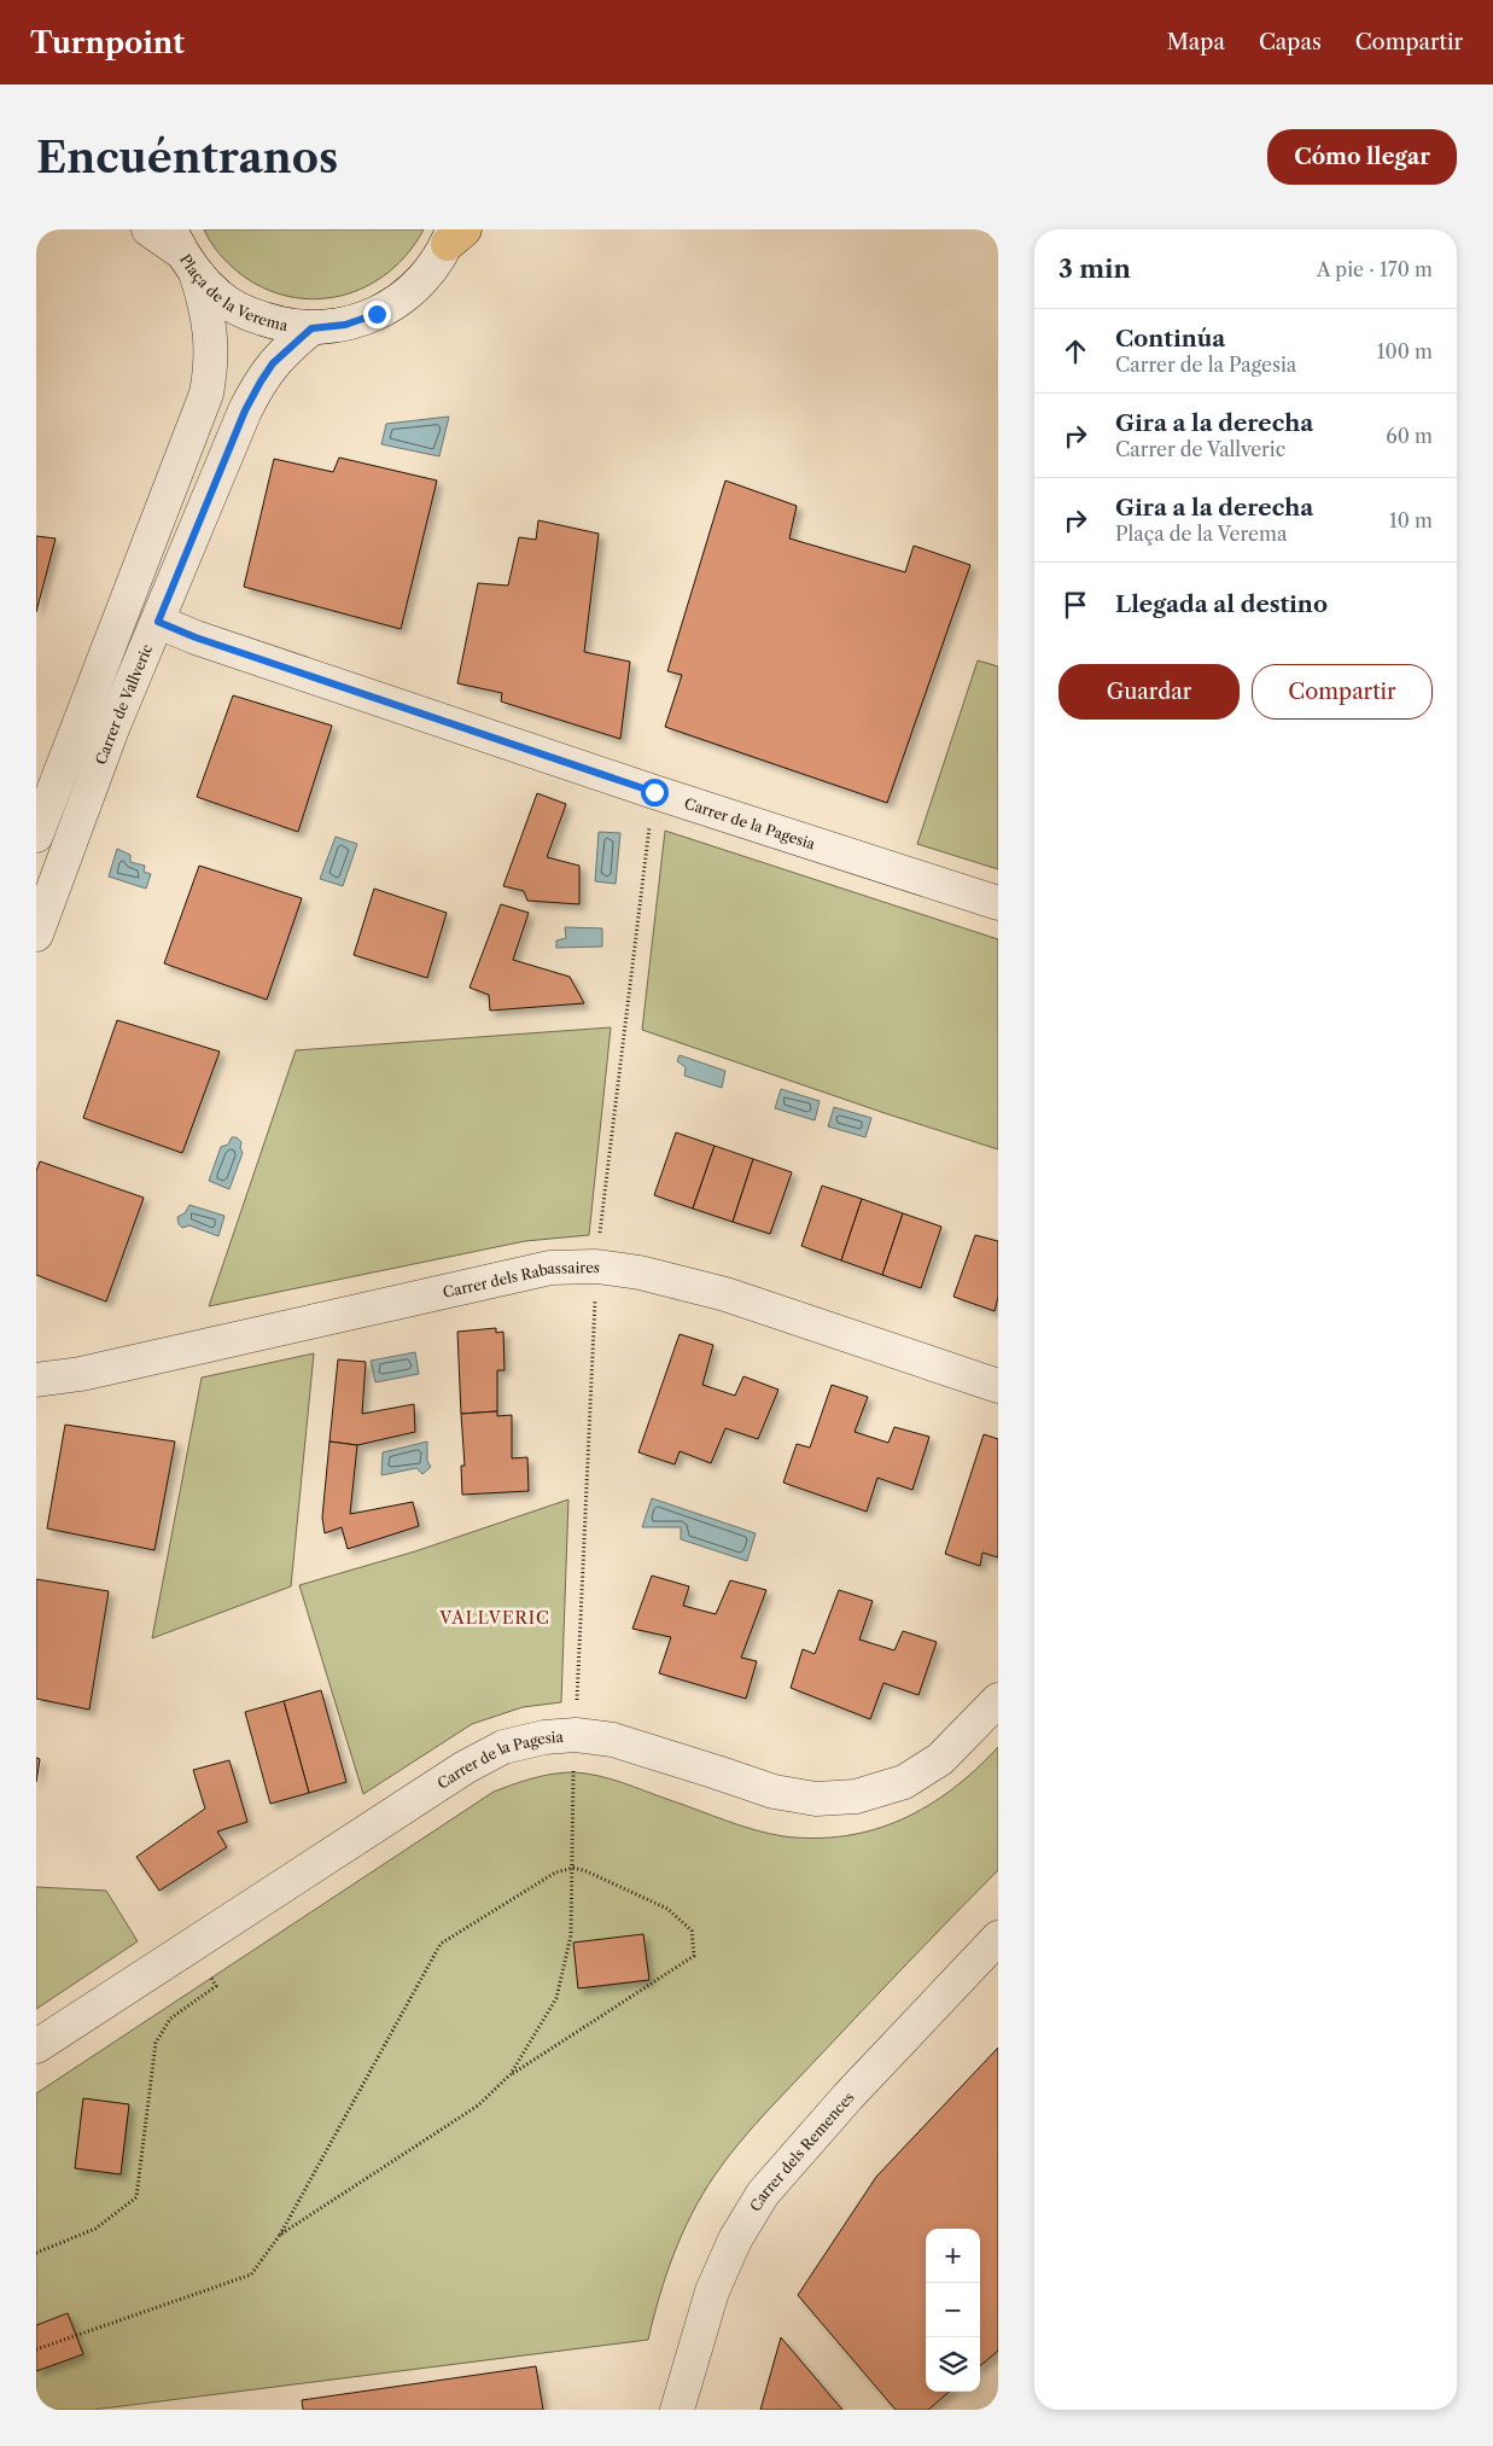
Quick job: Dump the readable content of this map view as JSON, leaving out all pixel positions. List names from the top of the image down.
{
  "streets": {
    "street": [
      "Plaça de la Verema",
      "Carrer de Vallveric",
      "Carrer de la Pagesia",
      "Carrer dels Rabassaires",
      "Carrer dels Remences"
    ]
  },
  "crossings": [
    ["Plaça de la Verema", "Carrer de Vallveric"],
    ["Carrer de Vallveric", "Carrer de la Pagesia"]
  ],
  "districts": ["VALLVERIC"],
  "page": {
    "header": "Turnpoint",
    "nav": ["Mapa", "Capas", "Compartir"],
    "buttons": [
      "Cómo llegar",
      ["Guardar", "Compartir"]
    ],
    "title": "Encuéntranos",
    "heading": ["3 min", "A pie · 170 m"],
    "list": [
      ["Continúa", "Carrer de la Pagesia", "100 m"],
      ["Gira a la derecha", "Carrer de Vallveric", "60 m"],
      ["Gira a la derecha", "Plaça de la Verema", "10 m"],
      "Llegada al destino"
    ],
    "map_buttons": ["+", "−"]
  }
}
